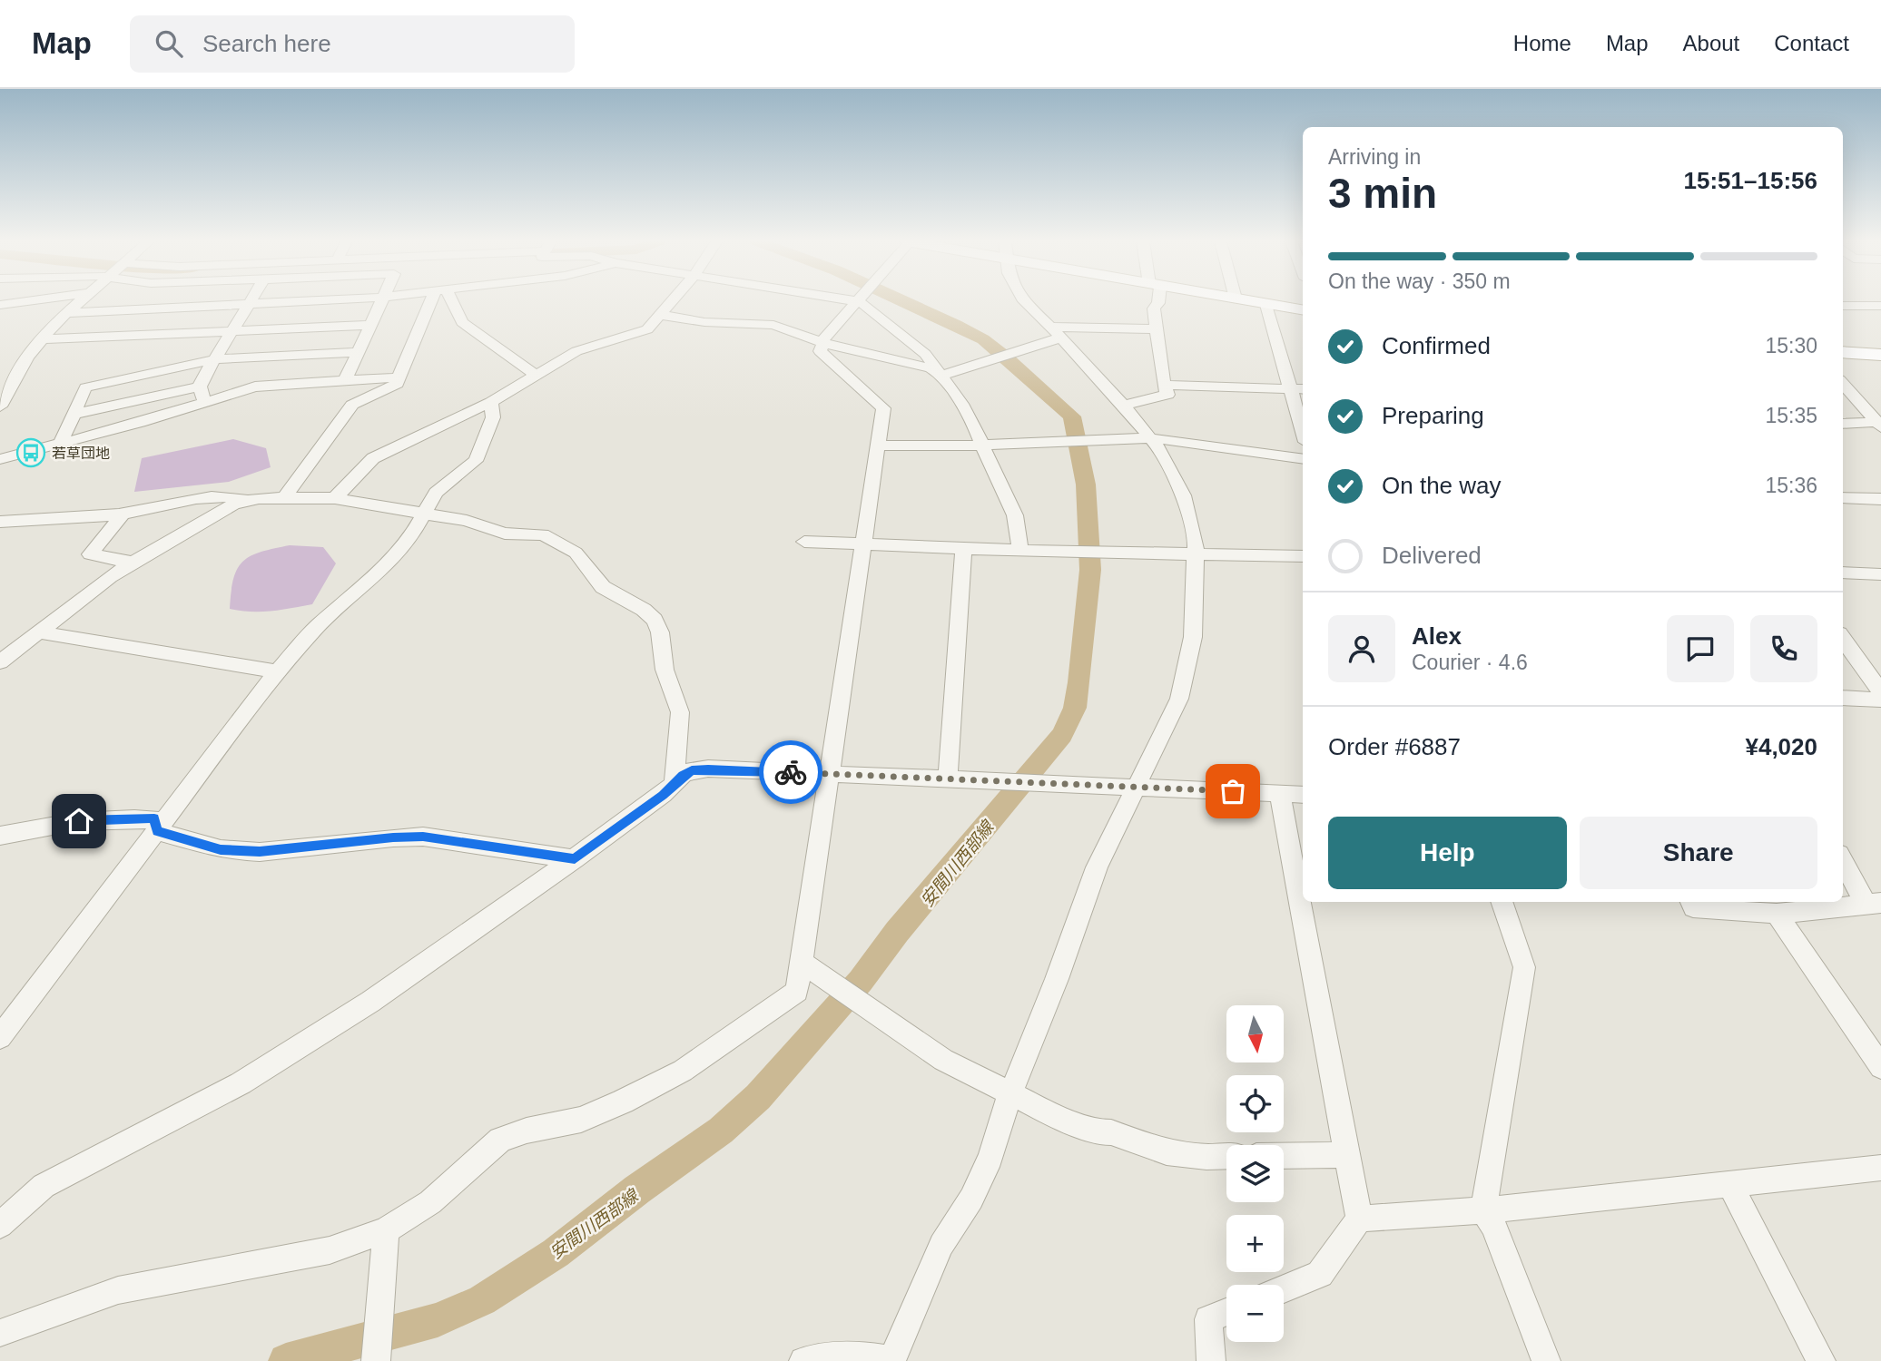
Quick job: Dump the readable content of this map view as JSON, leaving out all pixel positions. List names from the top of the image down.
{
  "water": ["安間川西部線"],
  "places": {
    "bus stop": ["若草団地"]
  },
  "north": "bottom",
  "page": {
    "header": "Map",
    "search": "Search here",
    "nav": [
      "Home",
      "Map",
      "About",
      "Contact"
    ],
    "heading": ["3 min", "Arriving in", "15:51–15:56"],
    "panel": [
      "Alex",
      "Courier · 4.6",
      "Order #6887",
      "¥4,020"
    ],
    "bar": "On the way · 350 m",
    "list": [
      ["Confirmed", "15:30"],
      ["Preparing", "15:35"],
      ["On the way", "15:36"],
      "Delivered"
    ],
    "buttons": ["Help", "Share"],
    "map_buttons": ["+", "−"]
  }
}
